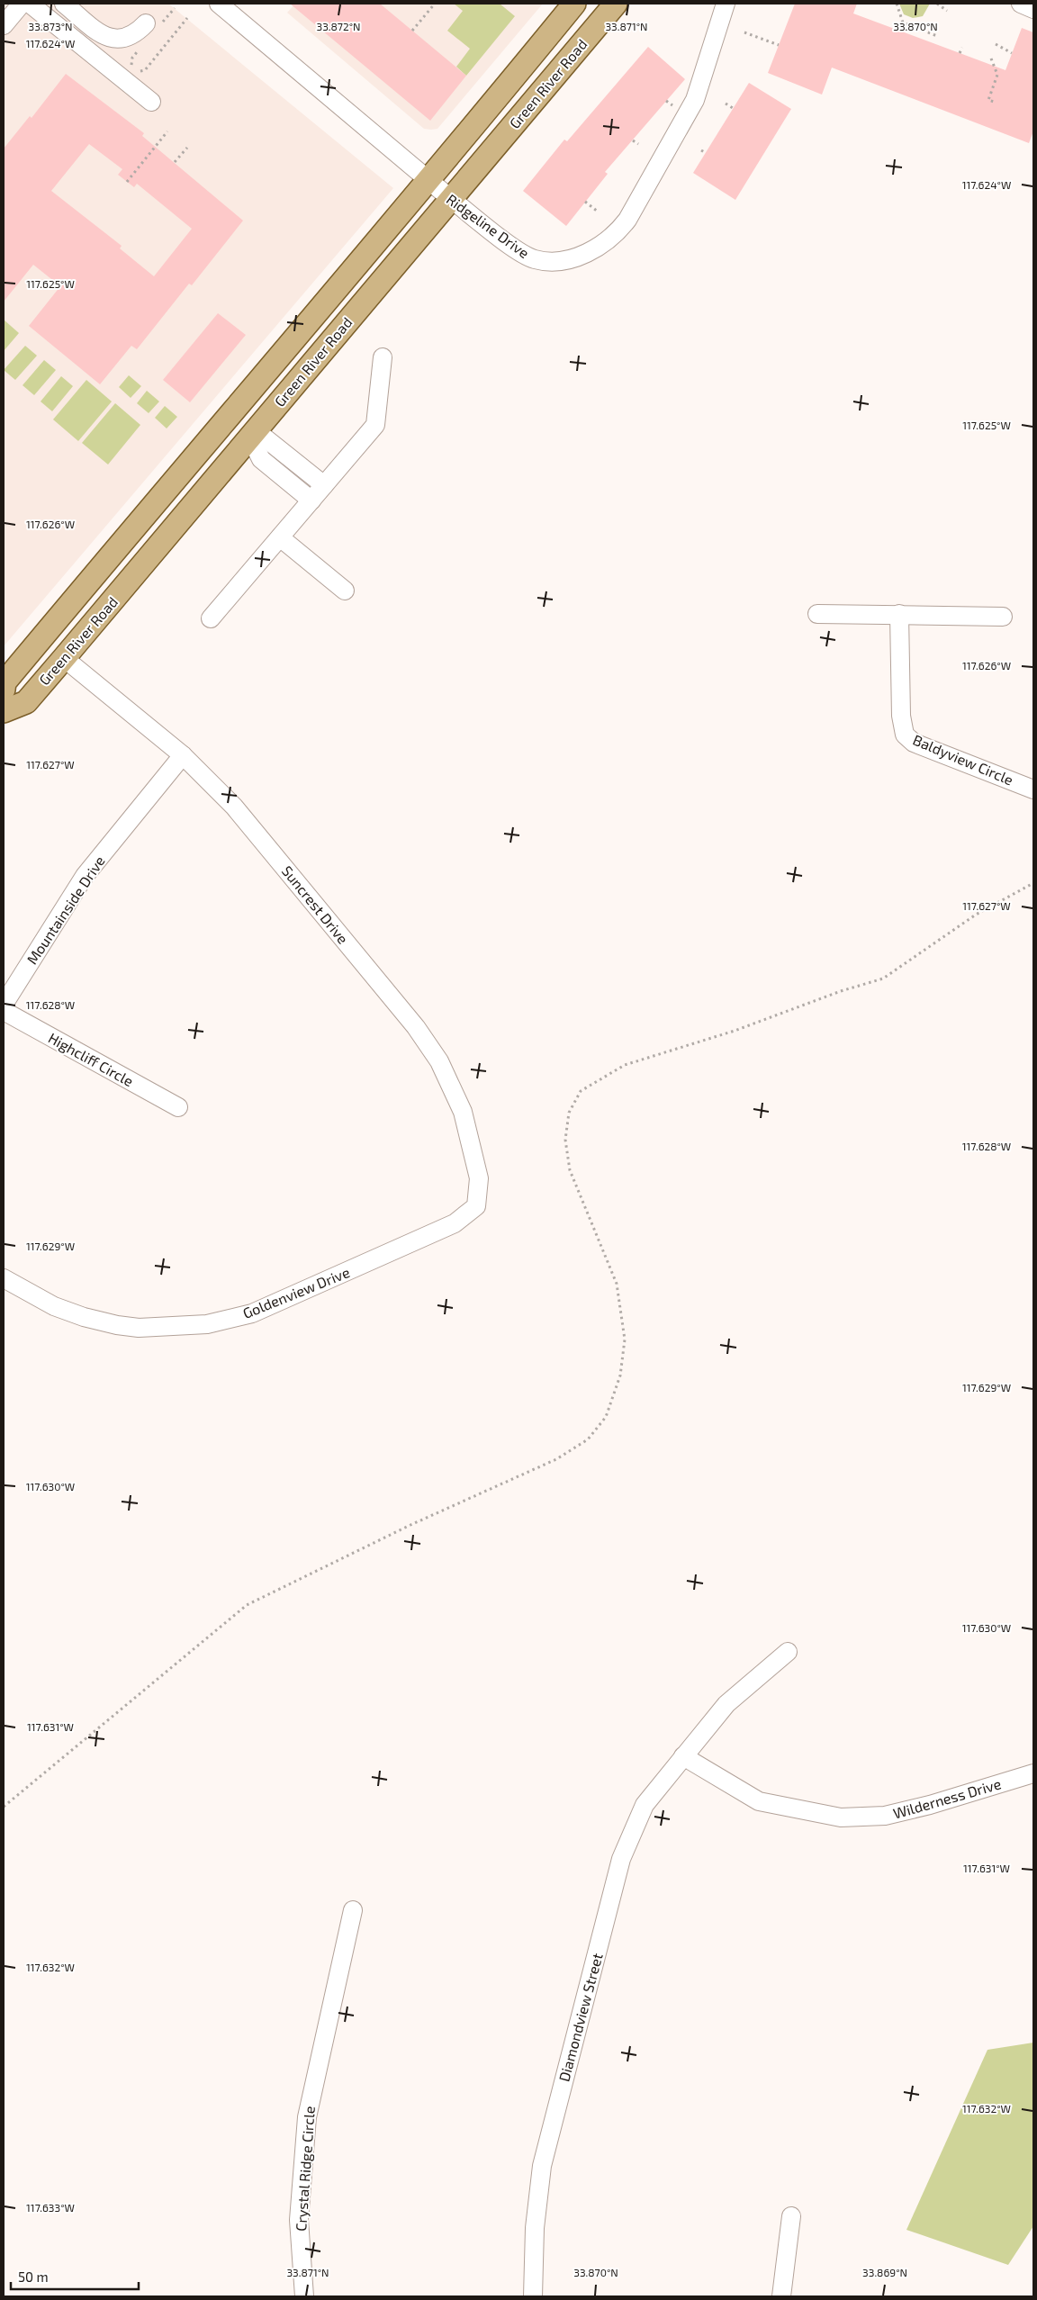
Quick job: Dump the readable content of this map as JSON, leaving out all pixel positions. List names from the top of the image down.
{
  "streets": {
    "main road": ["Green River Road"],
    "street": [
      "Ridgeline Drive",
      "Baldyview Circle",
      "Suncrest Drive",
      "Mountainside Drive",
      "Highcliff Circle",
      "Goldenview Drive",
      "Wilderness Drive",
      "Diamondview Street",
      "Crystal Ridge Circle"
    ]
  },
  "crossings": [
    ["Green River Road", "Ridgeline Drive"],
    ["Green River Road", "Suncrest Drive"],
    ["Suncrest Drive", "Mountainside Drive"],
    ["Suncrest Drive", "Goldenview Drive"],
    ["Wilderness Drive", "Diamondview Street"]
  ],
  "scale_bar": "50 m",
  "coordinates": [
    "33.873°N",
    "33.872°N",
    "33.871°N",
    "33.870°N",
    "117.624°W",
    "117.625°W",
    "117.626°W",
    "117.627°W",
    "117.628°W",
    "117.629°W",
    "117.630°W",
    "117.631°W",
    "117.632°W",
    "117.633°W",
    "33.869°N"
  ]
}
